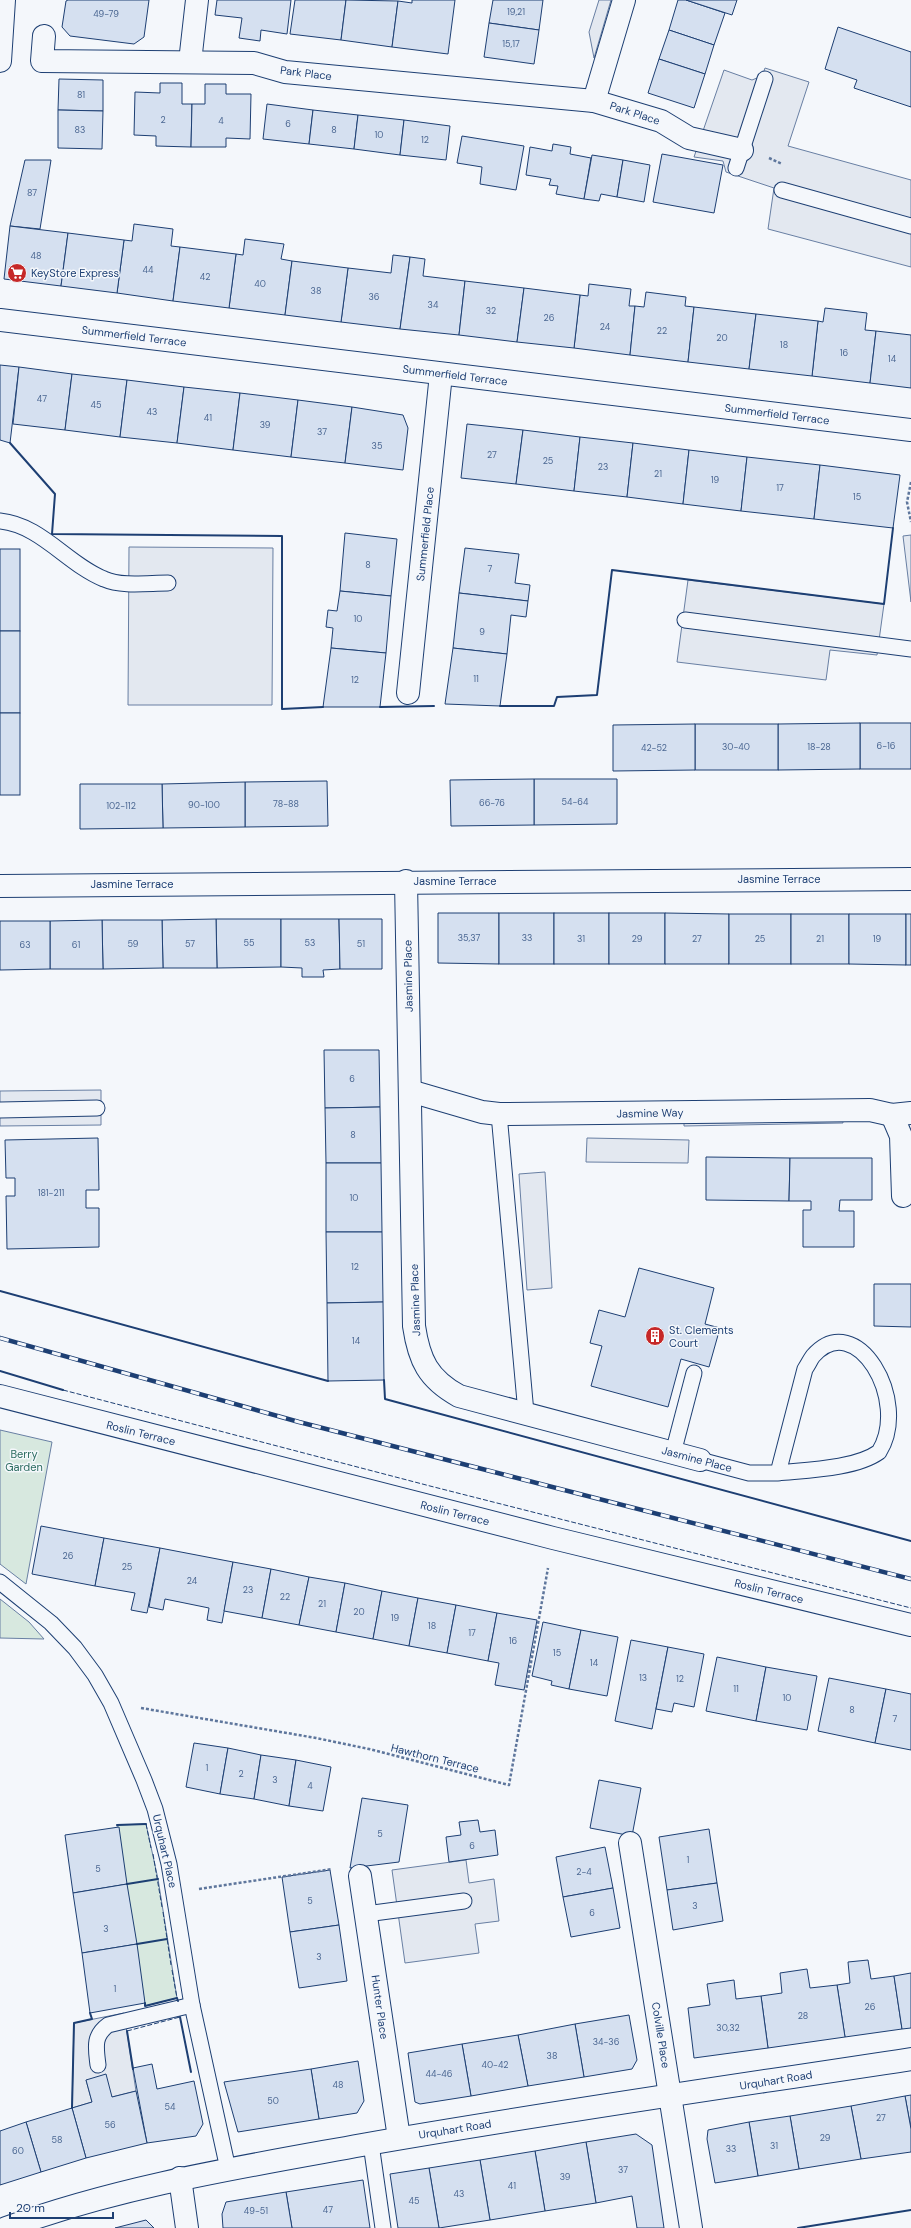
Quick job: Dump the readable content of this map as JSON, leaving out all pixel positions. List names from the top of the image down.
{
  "streets": {
    "street": [
      "Park Place",
      "Summerfield Terrace",
      "Summerfield Place",
      "Jasmine Terrace",
      "Jasmine Place",
      "Jasmine Way",
      "Roslin Terrace",
      "Hunter Place",
      "Colville Place",
      "Urquhart Road"
    ],
    "lane": ["Urquhart Place"],
    "path": ["Hawthorn Terrace"]
  },
  "crossings": [
    ["Summerfield Terrace", "Summerfield Place"],
    ["Jasmine Terrace", "Jasmine Place"],
    ["Jasmine Place", "Jasmine Way"],
    ["Roslin Terrace", "Hawthorn Terrace"],
    ["Hawthorn Terrace", "Urquhart Place"],
    ["Urquhart Place", "Urquhart Road"],
    ["Hunter Place", "Urquhart Road"],
    ["Colville Place", "Urquhart Road"]
  ],
  "parks": ["Berry Garden"],
  "places": {
    "supermarket": ["KeyStore Express"],
    "building": ["St. Clements Court"]
  },
  "house_numbers": [
    "19,21",
    "49-79",
    "15,17",
    "81",
    "2",
    "4",
    "6",
    "83",
    "8",
    "10",
    "12",
    "87",
    "48",
    "44",
    "42",
    "40",
    "38",
    "36",
    "34",
    "32",
    "26",
    "24",
    "22",
    "20",
    "18",
    "16",
    "14",
    "47",
    "45",
    "43",
    "41",
    "39",
    "37",
    "35",
    "27",
    "25",
    "23",
    "21",
    "19",
    "17",
    "15",
    "8",
    "7",
    "10",
    "9",
    "11",
    "12",
    "6-16",
    "30-40",
    "18-28",
    "42-52",
    "54-64",
    "66-76",
    "78-88",
    "90-100",
    "102-112",
    "35,37",
    "33",
    "31",
    "29",
    "27",
    "25",
    "21",
    "19",
    "55",
    "53",
    "59",
    "57",
    "51",
    "63",
    "61",
    "6",
    "8",
    "181-211",
    "10",
    "12",
    "14",
    "26",
    "25",
    "24",
    "23",
    "22",
    "21",
    "20",
    "19",
    "18",
    "17",
    "16",
    "15",
    "14",
    "13",
    "12",
    "11",
    "10",
    "8",
    "7",
    "1",
    "2",
    "3",
    "4",
    "5",
    "6",
    "1",
    "5",
    "2-4",
    "5",
    "3",
    "6",
    "3",
    "3",
    "1",
    "26",
    "28",
    "30,32",
    "34-36",
    "38",
    "40-42",
    "44-46",
    "48",
    "50",
    "54",
    "27",
    "56",
    "29",
    "58",
    "31",
    "33",
    "60",
    "37",
    "39",
    "41",
    "43",
    "45",
    "47",
    "49-51"
  ],
  "scale_bar": "20 m"
}
